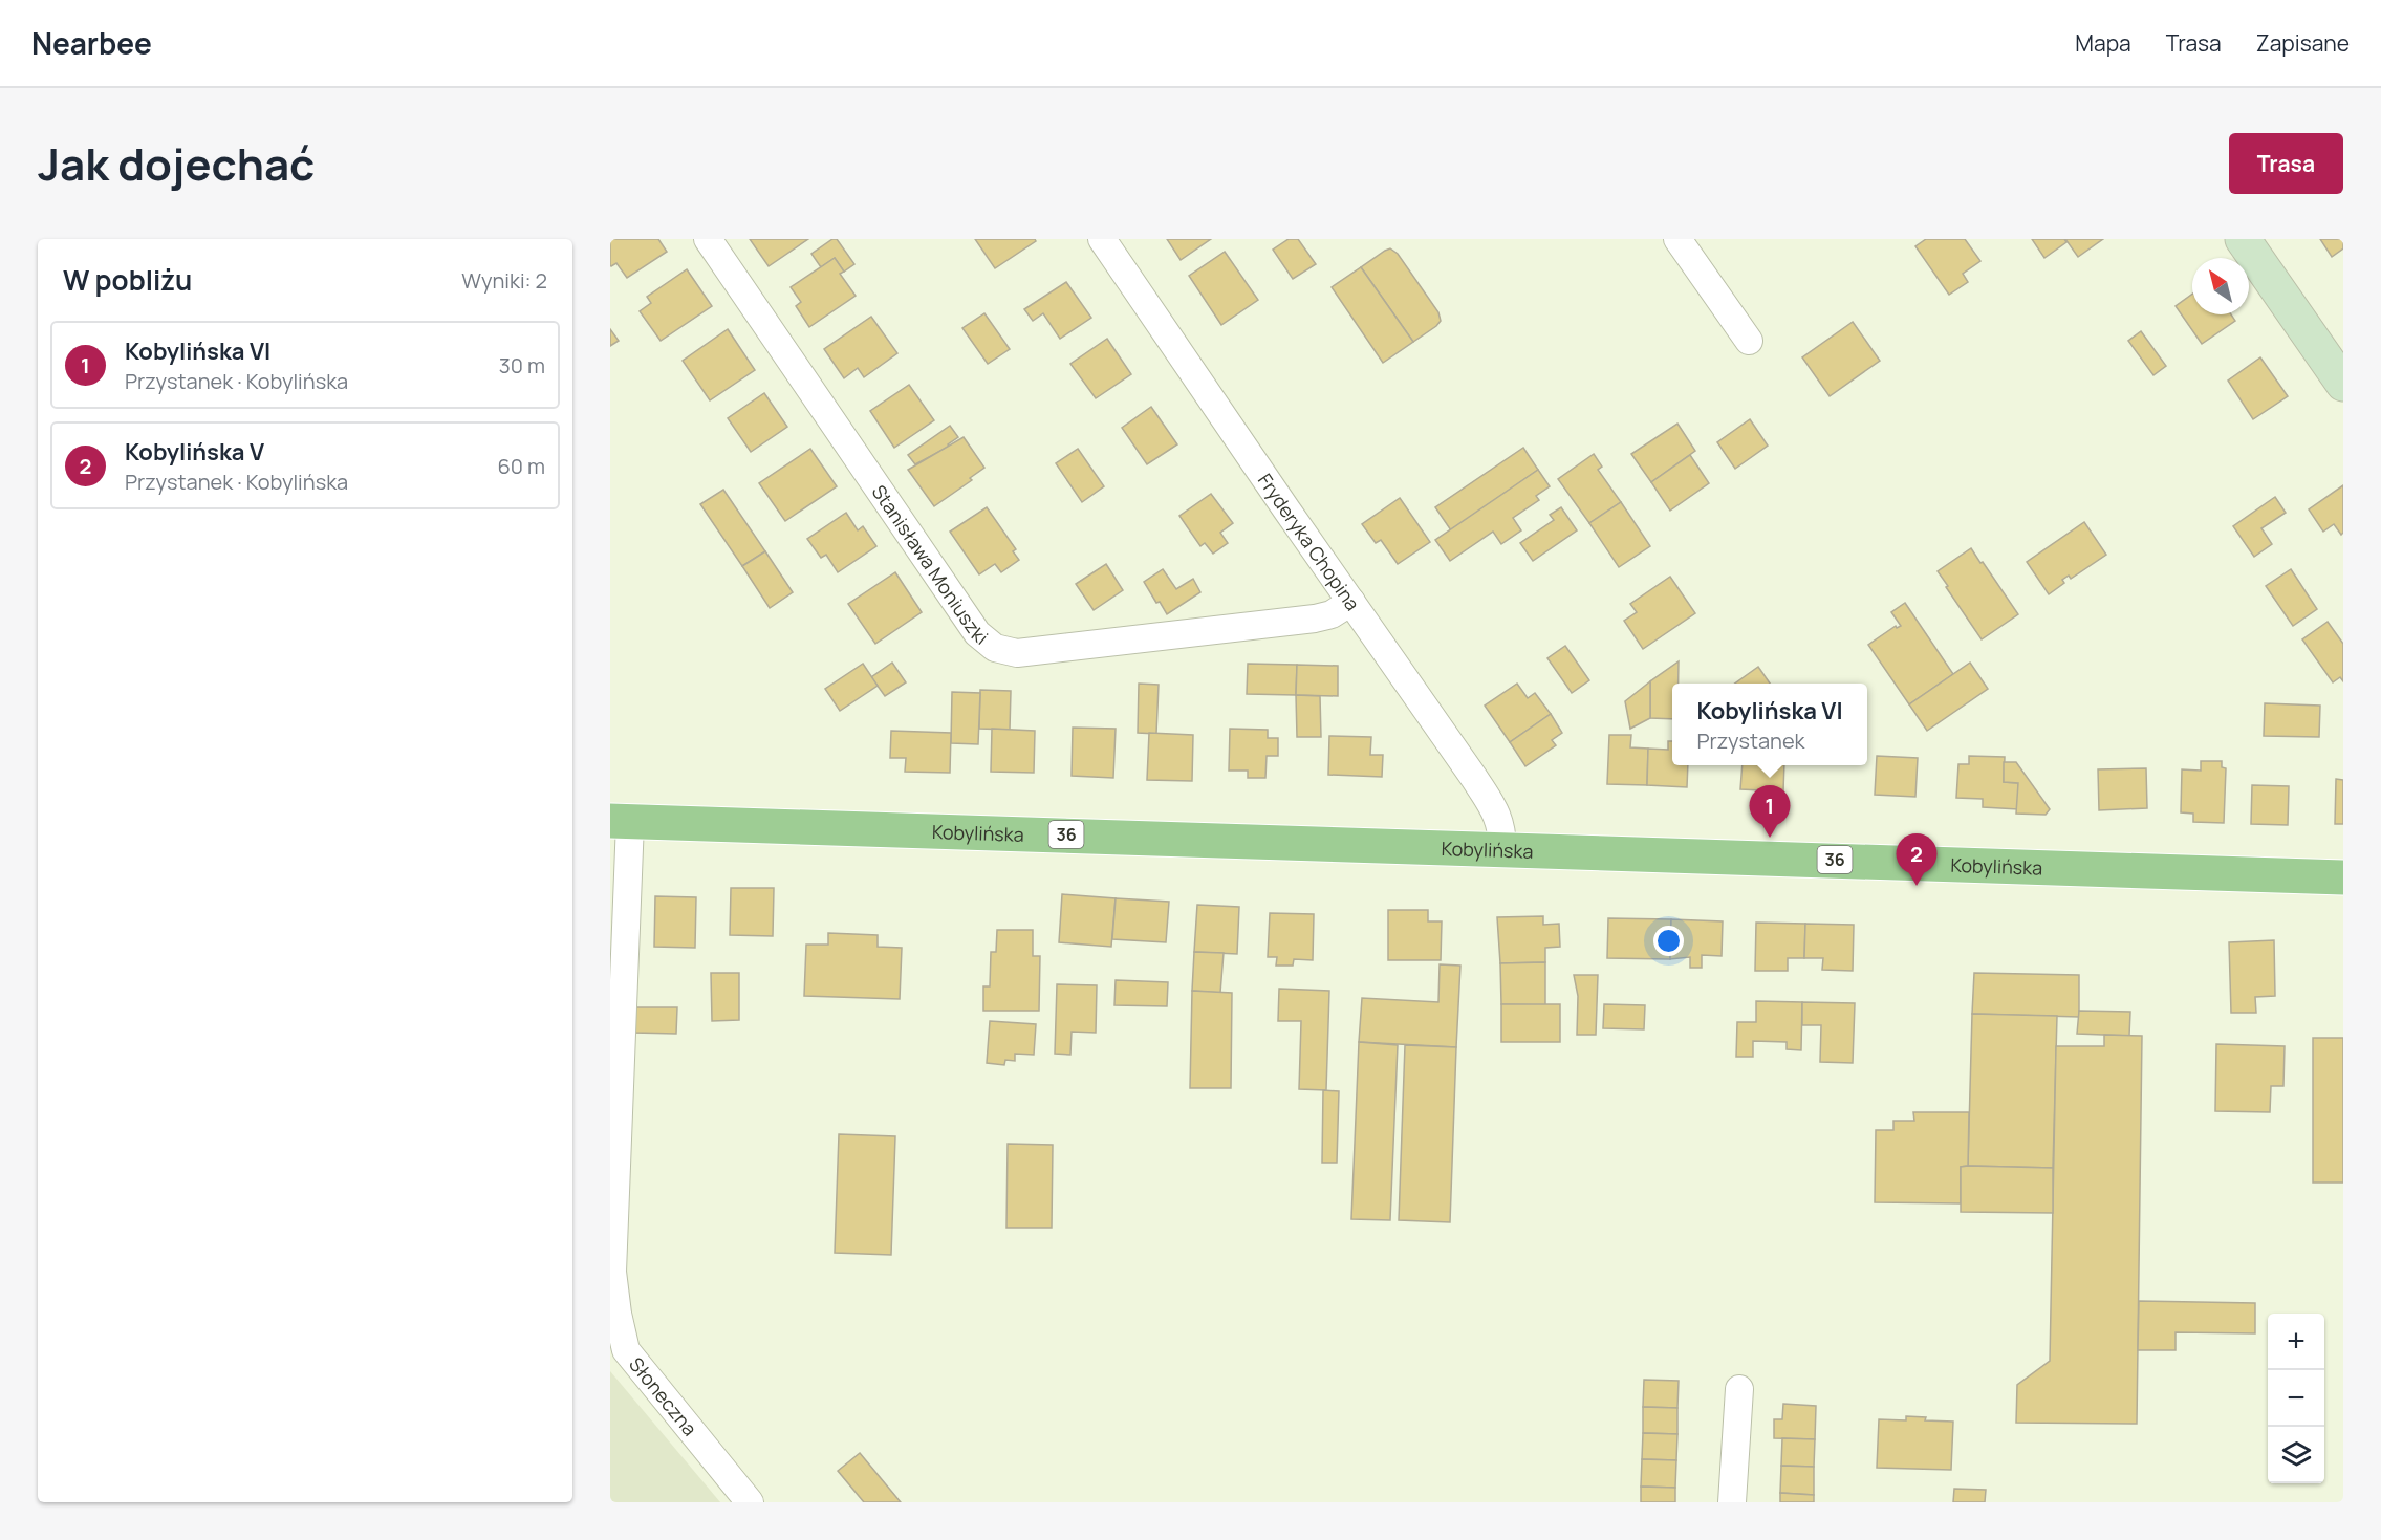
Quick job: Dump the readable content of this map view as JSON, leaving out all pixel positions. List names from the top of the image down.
{
  "streets": {
    "main road": ["Kobylińska", "36"],
    "street": ["Fryderyka Chopina", "Stanisława Moniuszki", "Słoneczna"]
  },
  "crossings": [
    ["Fryderyka Chopina", "Stanisława Moniuszki"],
    ["Fryderyka Chopina", "Kobylińska"],
    ["Kobylińska", "Słoneczna"]
  ],
  "north": "top left",
  "page": {
    "header": "Nearbee",
    "nav": ["Mapa", "Trasa", "Zapisane"],
    "title": "Jak dojechać",
    "buttons": "Trasa",
    "heading": ["W pobliżu", "Wyniki: 2"],
    "list": [
      {
        "mark": "1",
        "name": "Kobylińska VI",
        "note": "Przystanek · Kobylińska",
        "value": "30 m"
      },
      {
        "mark": "2",
        "name": "Kobylińska V",
        "note": "Przystanek · Kobylińska",
        "value": "60 m"
      }
    ],
    "popup": ["Kobylińska VI", "Przystanek"],
    "pins": ["1", "2"],
    "map_buttons": ["+", "−"]
  }
}
